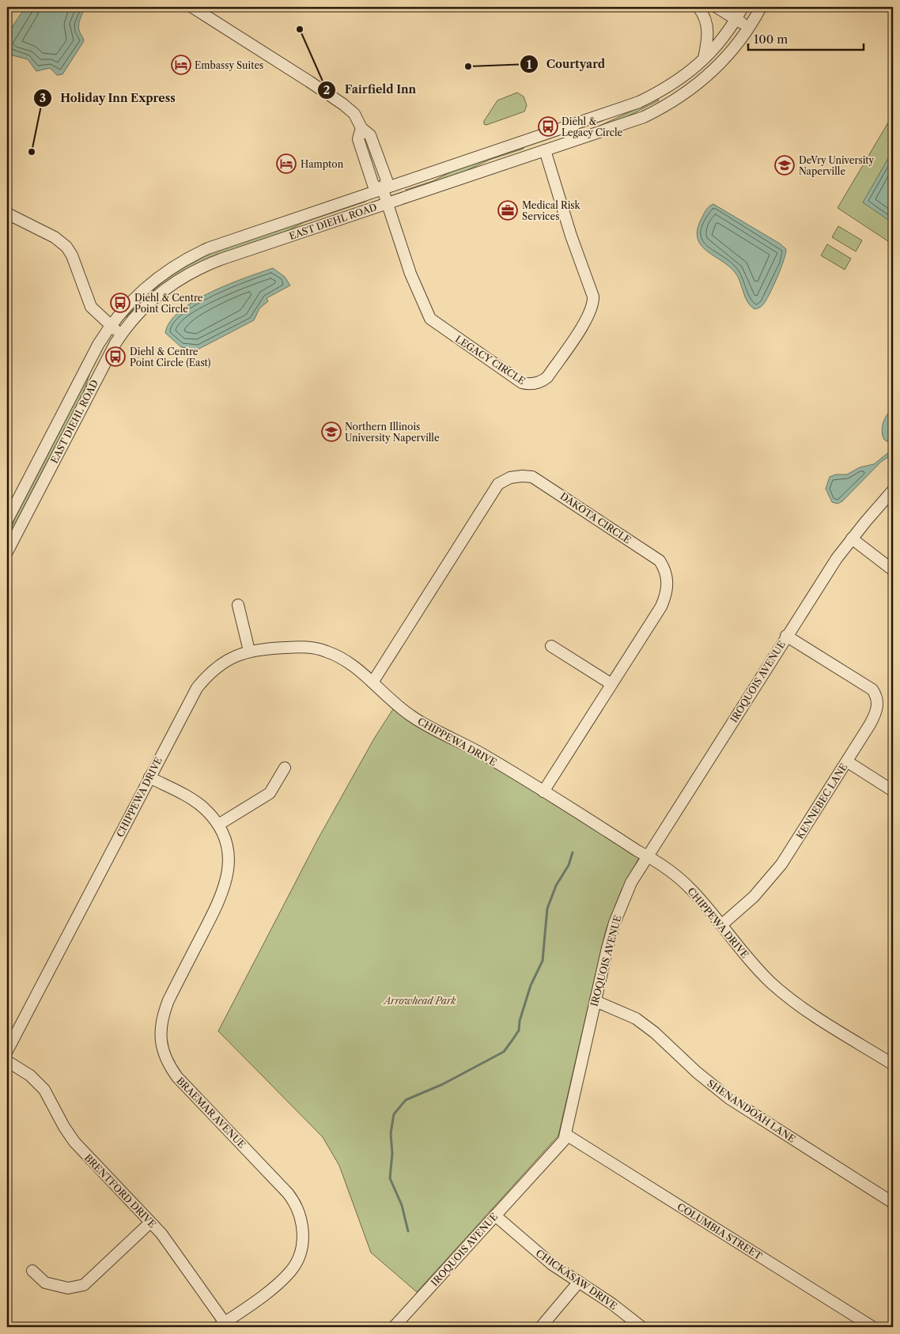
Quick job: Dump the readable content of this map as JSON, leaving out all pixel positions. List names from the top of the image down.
{
  "streets": {
    "street": [
      "EAST DIEHL ROAD",
      "LEGACY CIRCLE",
      "DAKOTA CIRCLE",
      "IROQUOIS AVENUE",
      "CHIPPEWA DRIVE",
      "KENNEBEC LANE",
      "SHENANDOAH LANE",
      "BRAEMAR AVENUE",
      "BRENTFORD DRIVE",
      "COLUMBIA STREET",
      "CHICKASAW DRIVE"
    ]
  },
  "crossings": [
    ["EAST DIEHL ROAD", "LEGACY CIRCLE"],
    ["DAKOTA CIRCLE", "CHIPPEWA DRIVE"],
    ["IROQUOIS AVENUE", "CHIPPEWA DRIVE"],
    ["IROQUOIS AVENUE", "KENNEBEC LANE"],
    ["IROQUOIS AVENUE", "SHENANDOAH LANE"],
    ["IROQUOIS AVENUE", "COLUMBIA STREET"],
    ["IROQUOIS AVENUE", "CHICKASAW DRIVE"],
    ["CHIPPEWA DRIVE", "KENNEBEC LANE"],
    ["CHIPPEWA DRIVE", "BRAEMAR AVENUE"],
    ["BRAEMAR AVENUE", "BRENTFORD DRIVE"]
  ],
  "parks": ["Arrowhead Park"],
  "places": {
    "other": ["Fairfield Inn", "Courtyard", "Holiday Inn Express"],
    "hotel": ["Embassy Suites", "Hampton"],
    "bus stop": ["Diehl & Legacy Circle", "Diehl & Centre Point Circle", "Diehl & Centre Point Circle (East)"],
    "school or university": ["DeVry University Naperville", "Northern Illinois University Naperville"],
    "office": ["Medical Risk Services"]
  },
  "scale_bar": "100 m"
}
